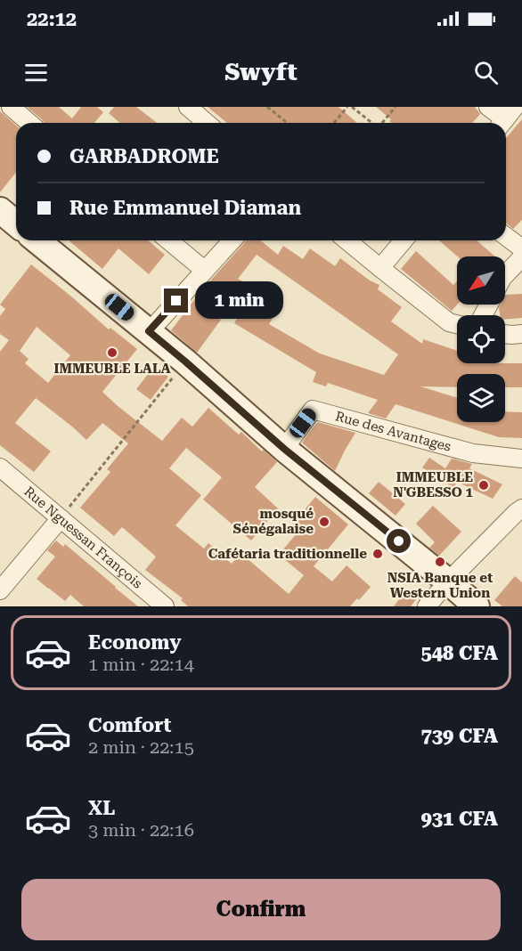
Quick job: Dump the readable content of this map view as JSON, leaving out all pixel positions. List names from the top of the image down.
{
  "streets": {
    "street": ["Rue des Avantages", "Rue Nguessan François"]
  },
  "places": [
    "IMMEUBLE LALA",
    "IMMEUBLE N'GBESSO 1",
    "mosqué Sénégalaise",
    "Cafétaria traditionnelle",
    "NSIA Banque et Western Union"
  ],
  "north": "bottom left",
  "page": {
    "status": "22:12",
    "header": "Swyft",
    "banner": ["GARBADROME", "Rue Emmanuel Diaman"],
    "bubble": "1 min",
    "list": [
      {
        "name": "Economy",
        "note": "1 min · 22:14",
        "value": "548 CFA"
      },
      {
        "name": "Comfort",
        "note": "2 min · 22:15",
        "value": "739 CFA"
      },
      {
        "name": "XL",
        "note": "3 min · 22:16",
        "value": "931 CFA"
      }
    ],
    "buttons": "Confirm"
  }
}
